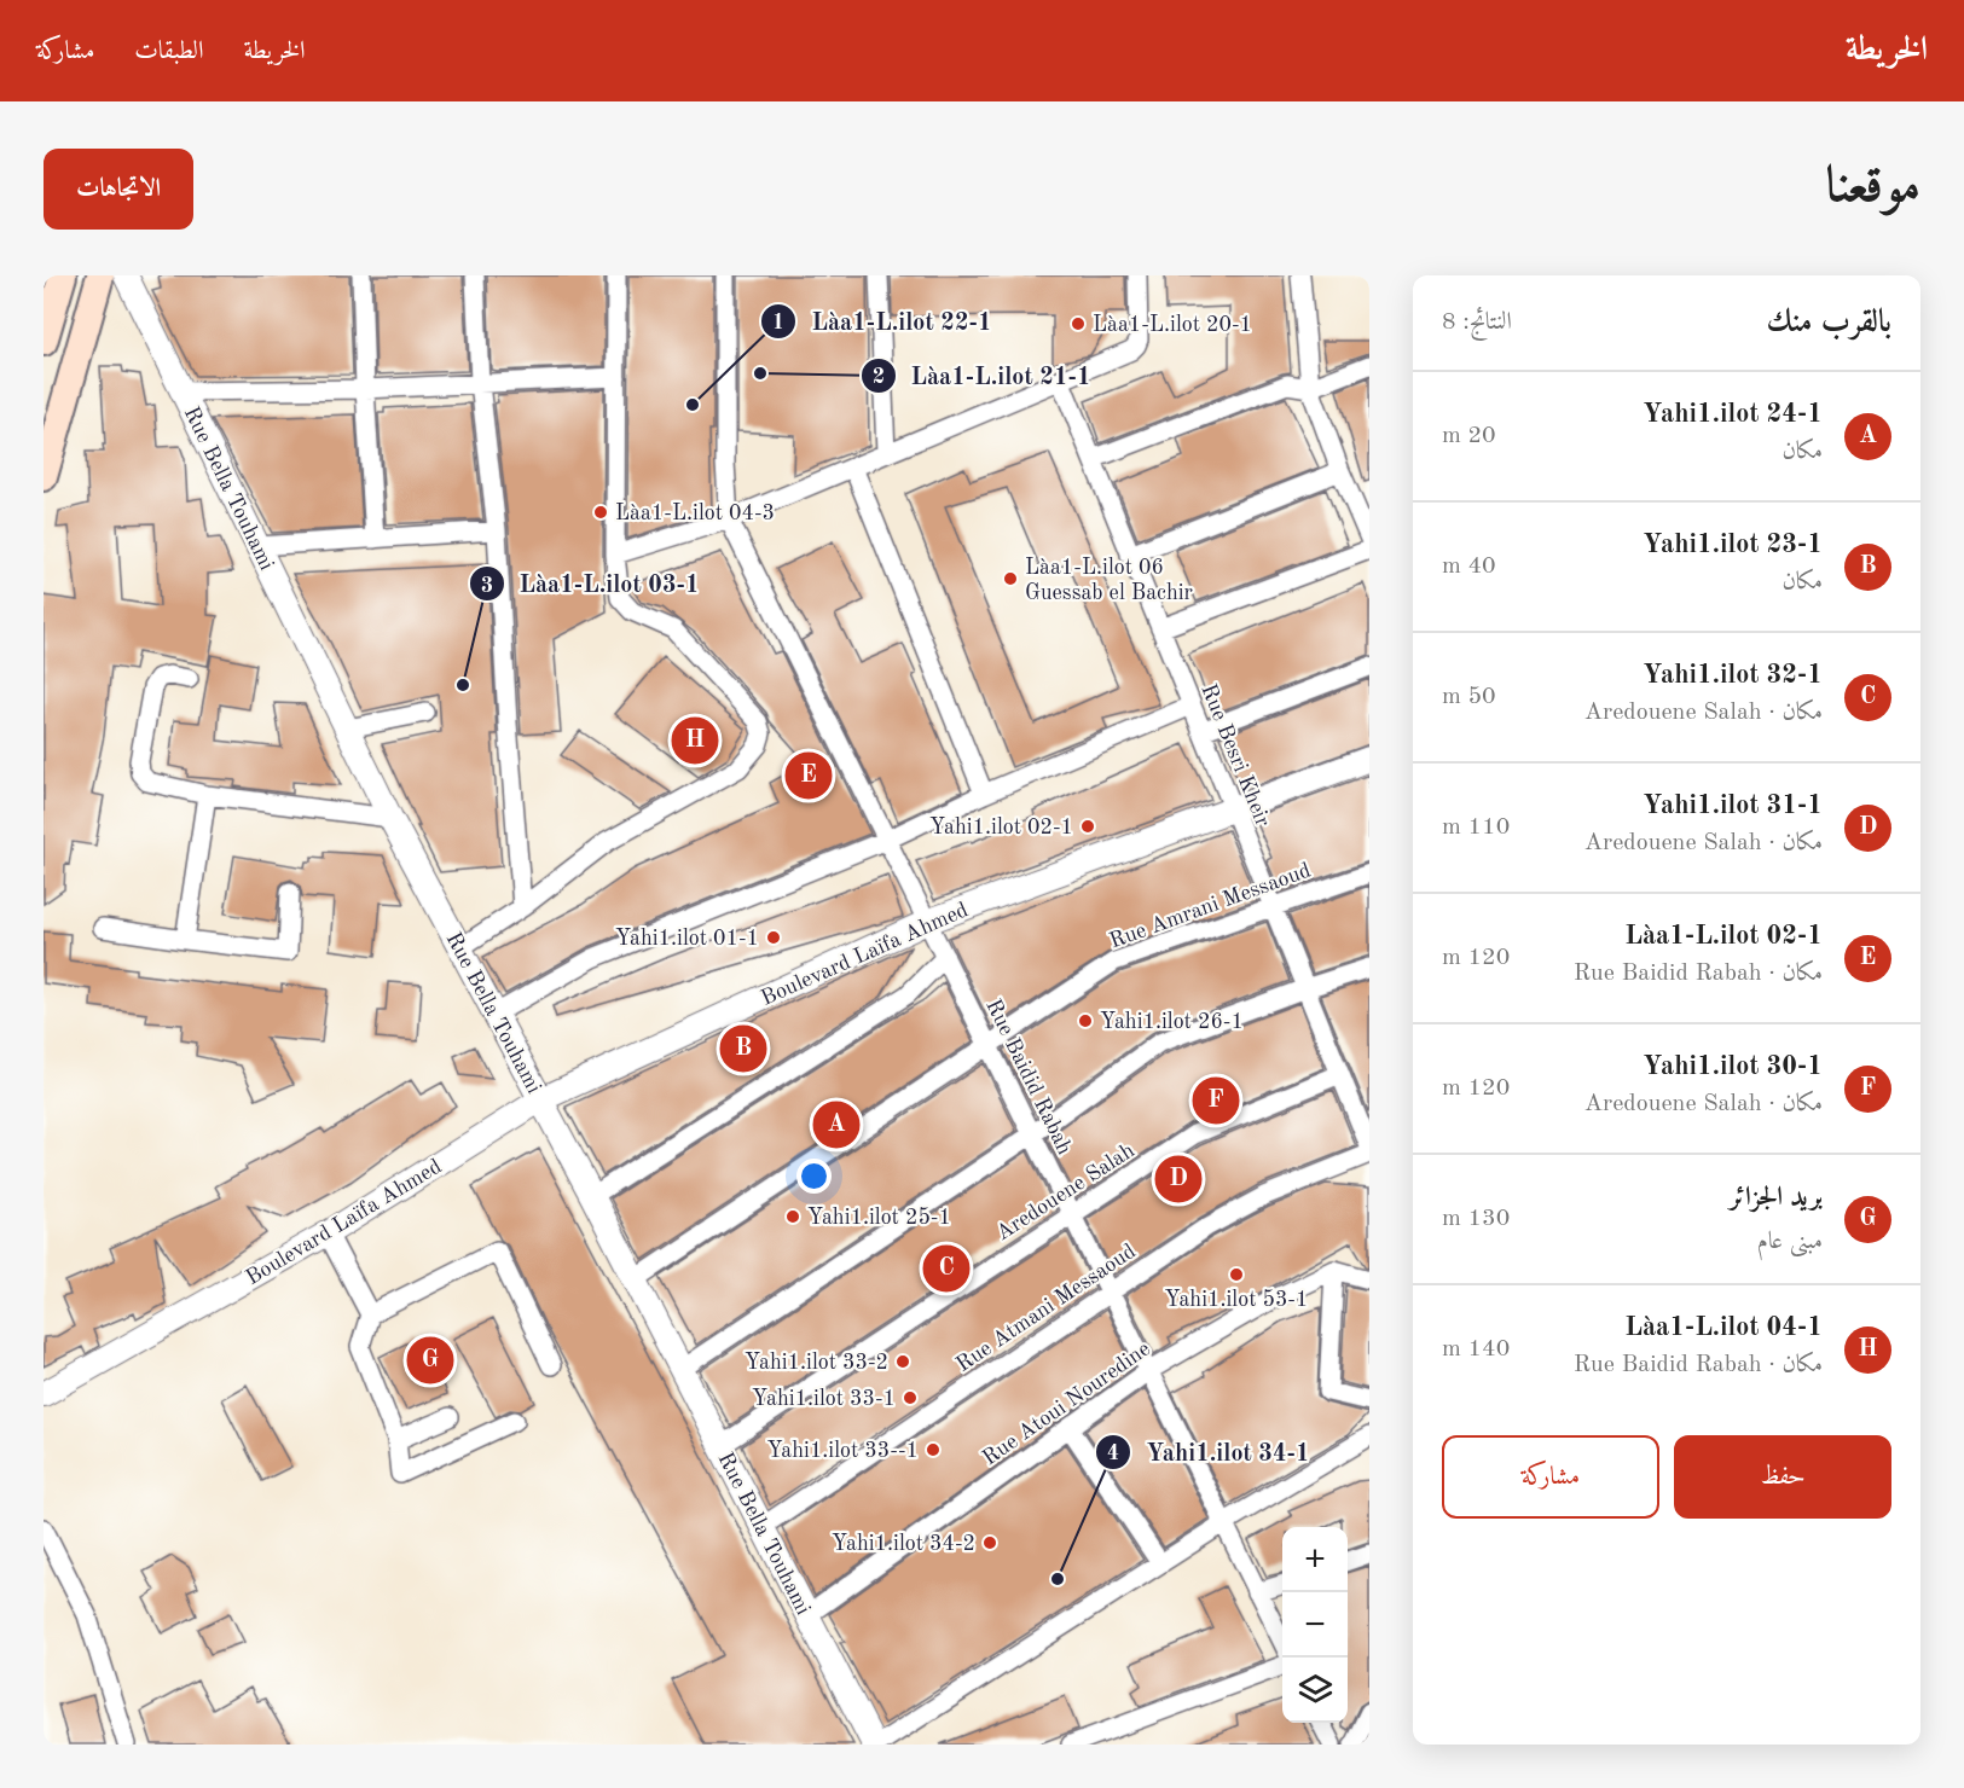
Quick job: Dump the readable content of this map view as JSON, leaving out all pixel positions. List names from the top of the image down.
{
  "streets": {
    "street": [
      "Rue Bella Touhami",
      "Rue Besri Kheir",
      "Rue Amrani Messaoud",
      "Boulevard Laïfa Ahmed",
      "Rue Baidid Rabah",
      "Aredouene Salah",
      "Rue Atmani Messaoud",
      "Rue Atoui Nouredine"
    ]
  },
  "crossings": [
    ["Rue Bella Touhami", "Rue Amrani Messaoud"],
    ["Rue Bella Touhami", "Boulevard Laïfa Ahmed"],
    ["Rue Bella Touhami", "Aredouene Salah"],
    ["Rue Bella Touhami", "Rue Atmani Messaoud"],
    ["Rue Bella Touhami", "Rue Atoui Nouredine"],
    ["Rue Besri Kheir", "Rue Amrani Messaoud"],
    ["Rue Besri Kheir", "Boulevard Laïfa Ahmed"],
    ["Rue Besri Kheir", "Aredouene Salah"],
    ["Rue Amrani Messaoud", "Rue Baidid Rabah"],
    ["Boulevard Laïfa Ahmed", "Rue Baidid Rabah"],
    ["Rue Baidid Rabah", "Aredouene Salah"],
    ["Rue Baidid Rabah", "Rue Atmani Messaoud"],
    ["Rue Baidid Rabah", "Rue Atoui Nouredine"]
  ],
  "places": [
    "Làa1-L.ilot 20-1",
    "Làa1-L.ilot 21-1",
    "Làa1-L.ilot 22-1",
    "Làa1-L.ilot 04-3",
    "Làa1-L.ilot 06 Guessab el Bachir",
    "Làa1-L.ilot 03-1",
    "Yahi1.ilot 02-1",
    "Yahi1.ilot 01-1",
    "Yahi1.ilot 26-1",
    "Yahi1.ilot 25-1",
    "Yahi1.ilot 53-1",
    "Yahi1.ilot 33-2",
    "Yahi1.ilot 33-1",
    "Yahi1.ilot 33--1",
    "Yahi1.ilot 34-2",
    "Yahi1.ilot 34-1"
  ],
  "page": {
    "header": "الخريطة",
    "nav": ["الخريطة", "الطبقات", "مشاركة"],
    "title": "موقعنا",
    "buttons": [
      "الاتجاهات",
      ["حفظ", "مشاركة"]
    ],
    "heading": ["بالقرب منك", "النتائج: 8"],
    "list": [
      {
        "mark": "A",
        "name": "Yahi1.ilot 24-1",
        "note": "مكان",
        "value": "20 m"
      },
      {
        "mark": "B",
        "name": "Yahi1.ilot 23-1",
        "note": "مكان",
        "value": "40 m"
      },
      {
        "mark": "C",
        "name": "Yahi1.ilot 32-1",
        "note": "مكان · Aredouene Salah",
        "value": "50 m"
      },
      {
        "mark": "D",
        "name": "Yahi1.ilot 31-1",
        "note": "مكان · Aredouene Salah",
        "value": "110 m"
      },
      {
        "mark": "E",
        "name": "Làa1-L.ilot 02-1",
        "note": "مكان · Rue Baidid Rabah",
        "value": "120 m"
      },
      {
        "mark": "F",
        "name": "Yahi1.ilot 30-1",
        "note": "مكان · Aredouene Salah",
        "value": "120 m"
      },
      {
        "mark": "G",
        "name": "بريد الجزائر",
        "note": "مبنى عام",
        "value": "130 m"
      },
      {
        "mark": "H",
        "name": "Làa1-L.ilot 04-1",
        "note": "مكان · Rue Baidid Rabah",
        "value": "140 m"
      }
    ],
    "pins": [
      "H",
      "E",
      "B",
      "F",
      "A",
      "D",
      "C",
      "G"
    ],
    "map_buttons": ["+", "−"]
  }
}
